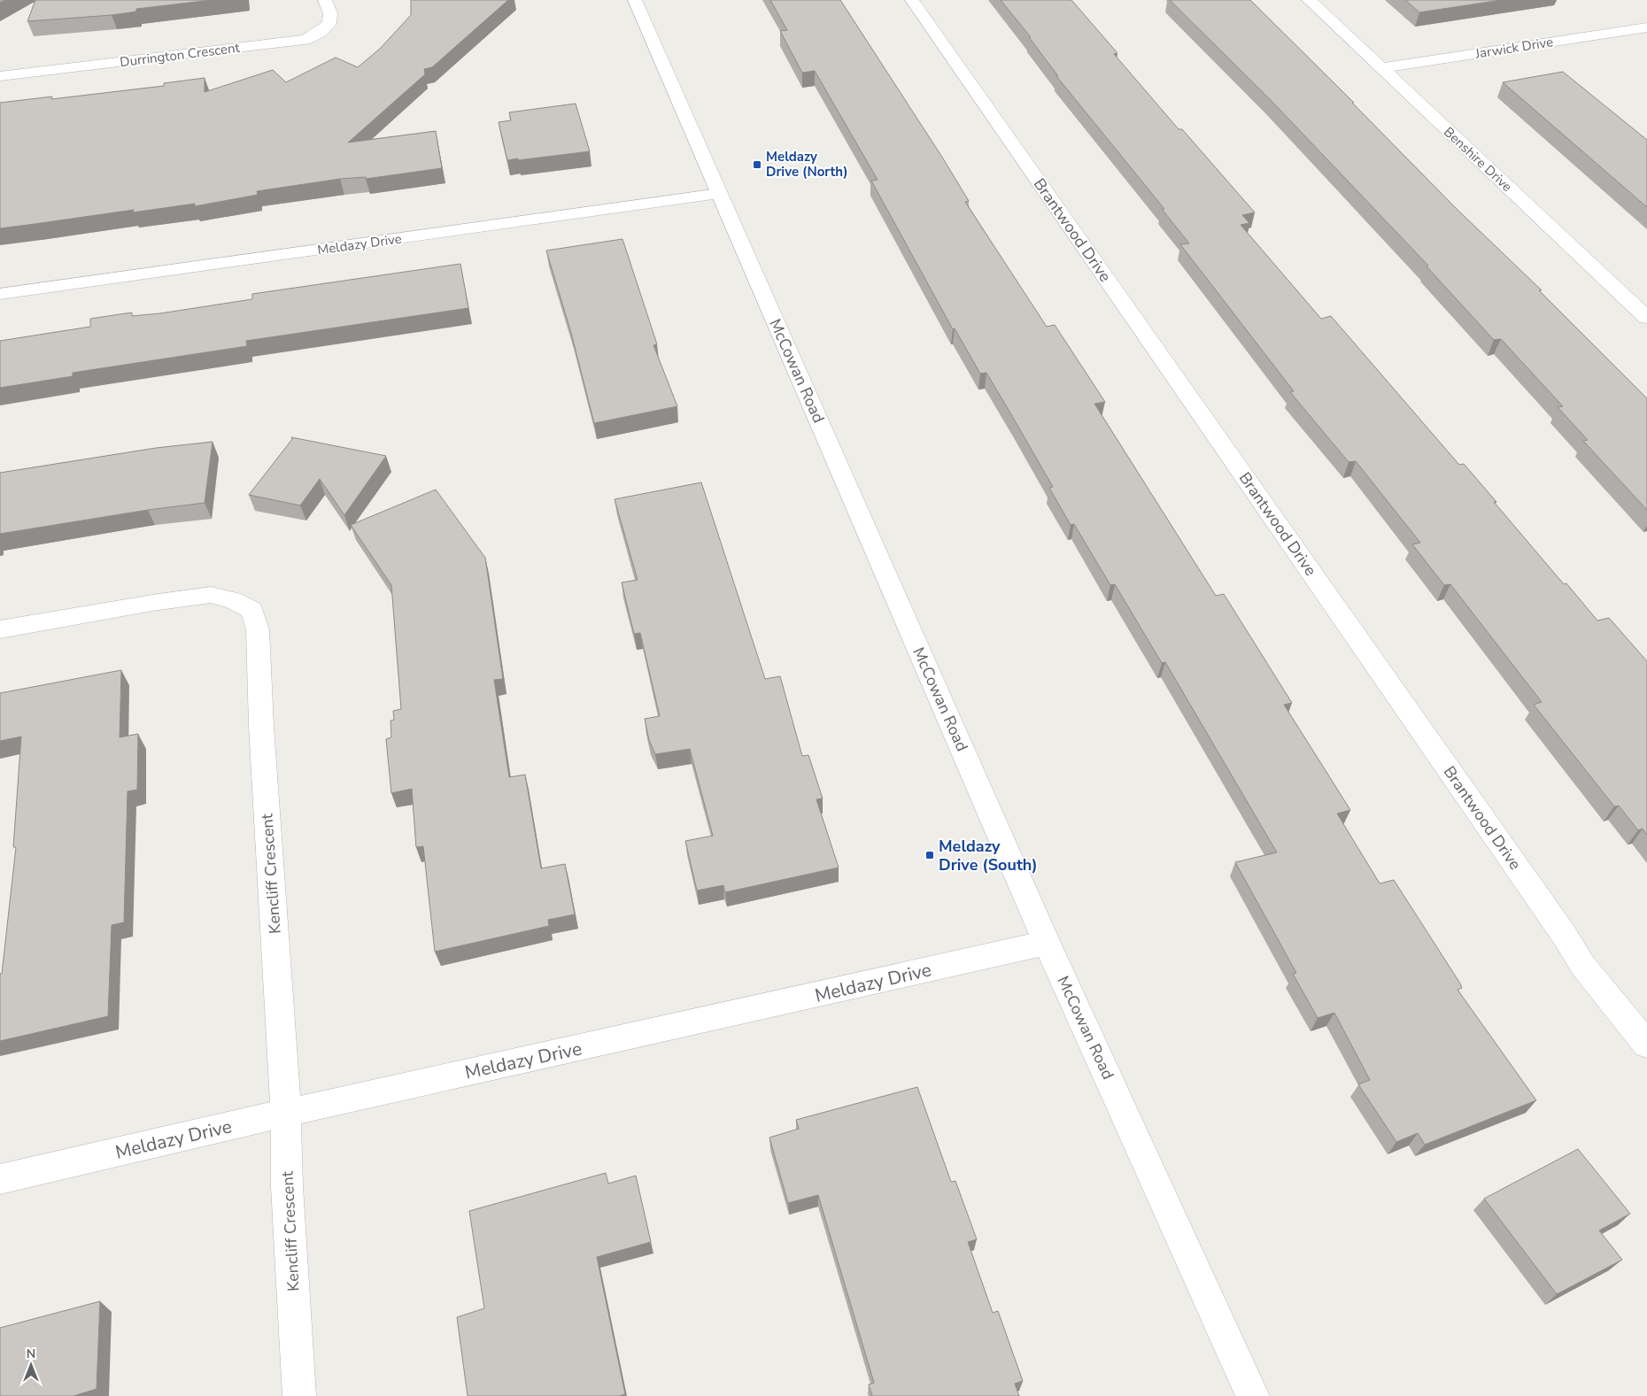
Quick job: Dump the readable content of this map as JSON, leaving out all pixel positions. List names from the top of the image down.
{
  "streets": {
    "street": [
      "Jarwick Drive",
      "Durrington Crescent",
      "Benshire Drive",
      "Brantwood Drive",
      "Meldazy Drive",
      "McCowan Road",
      "Kencliff Crescent"
    ]
  },
  "crossings": [
    ["Jarwick Drive", "Benshire Drive"],
    ["Meldazy Drive", "McCowan Road"],
    ["Meldazy Drive", "Kencliff Crescent"]
  ],
  "places": {
    "transit": ["Meldazy Drive (North)", "Meldazy Drive (South)"]
  },
  "north": "top"
}
